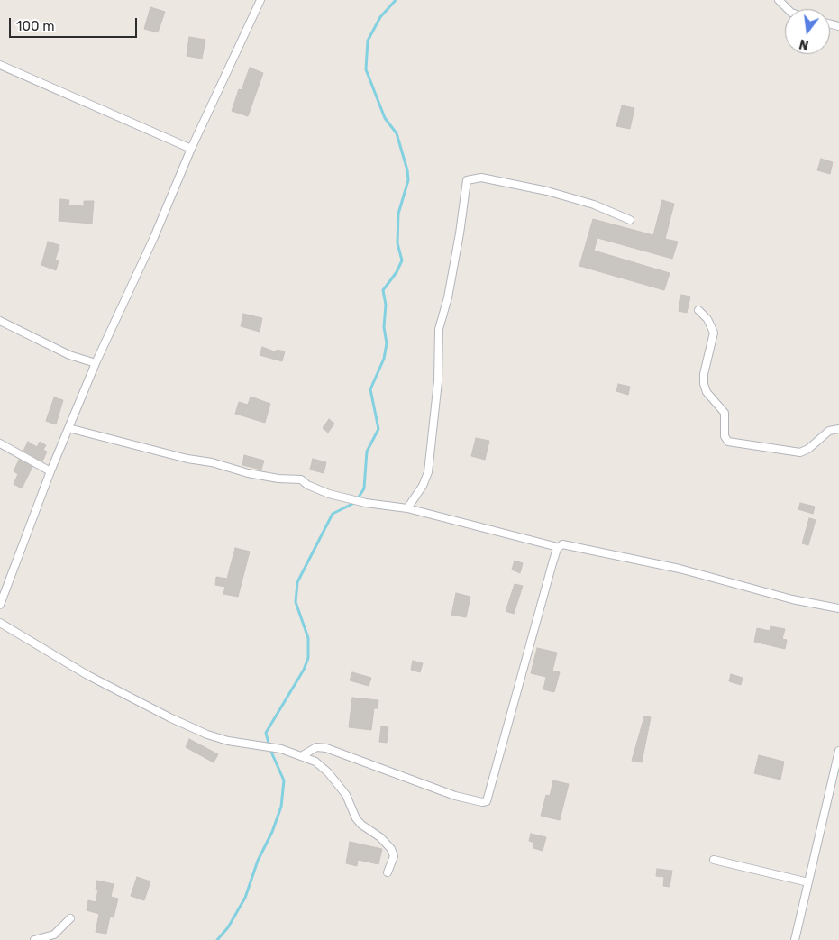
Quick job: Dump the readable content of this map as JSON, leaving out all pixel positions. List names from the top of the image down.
{
  "scale_bar": "100 m",
  "north": "bottom"
}
